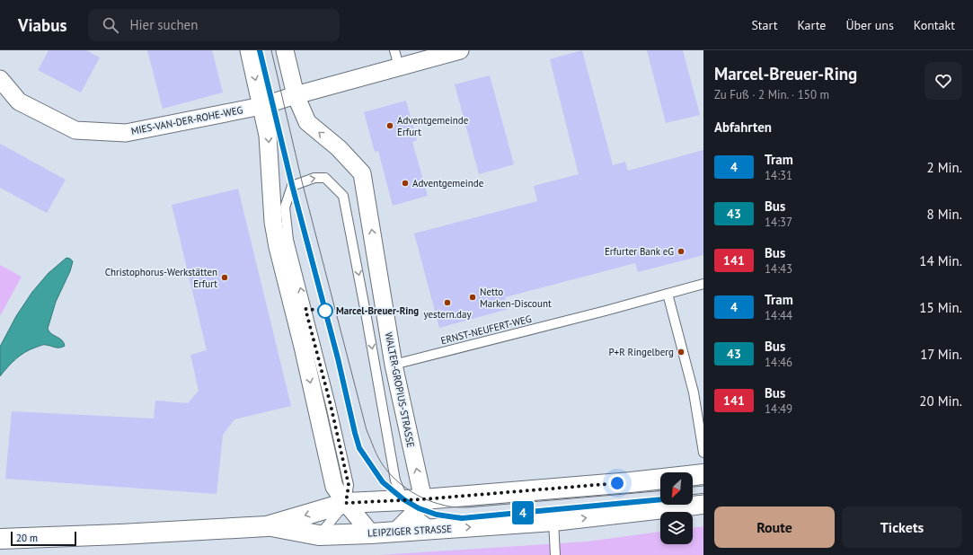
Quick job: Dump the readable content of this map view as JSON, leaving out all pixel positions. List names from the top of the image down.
{
  "streets": {
    "main road": ["LEIPZIGER STRASSE"],
    "street": ["MIES-VAN-DER-ROHE-WEG", "WALTER-GROPIUS-STRASSE"],
    "lane": ["ERNST-NEUFERT-WEG"]
  },
  "crossings": [
    ["ERNST-NEUFERT-WEG", "WALTER-GROPIUS-STRASSE"],
    ["WALTER-GROPIUS-STRASSE", "LEIPZIGER STRASSE"]
  ],
  "places": [
    "Adventgemeinde Erfurt",
    "Adventgemeinde",
    "Erfurter Bank eG",
    "Christophorus-Werkstätten Erfurt",
    "Netto Marken-Discount",
    "yestern.day",
    "Marcel-Breuer-Ring",
    "P+R Ringelberg"
  ],
  "lines": ["tram line 4"],
  "scale_bar": "20 m",
  "north": "bottom left",
  "page": {
    "header": "Viabus",
    "search": "Hier suchen",
    "nav": [
      "Start",
      "Karte",
      "Über uns",
      "Kontakt"
    ],
    "on_map": "4",
    "heading": [
      ["Marcel-Breuer-Ring", "Zu Fuß · 2 Min. · 150 m"],
      "Abfahrten"
    ],
    "list": [
      {
        "mark": "4",
        "name": "Tram",
        "note": "14:31",
        "value": "2 Min."
      },
      {
        "mark": "43",
        "name": "Bus",
        "note": "14:37",
        "value": "8 Min."
      },
      {
        "mark": "141",
        "name": "Bus",
        "note": "14:43",
        "value": "14 Min."
      },
      {
        "mark": "4",
        "name": "Tram",
        "note": "14:44",
        "value": "15 Min."
      },
      {
        "mark": "43",
        "name": "Bus",
        "note": "14:46",
        "value": "17 Min."
      },
      {
        "mark": "141",
        "name": "Bus",
        "note": "14:49",
        "value": "20 Min."
      }
    ],
    "buttons": ["Route", "Tickets"],
    "scale": "20 m"
  }
}
